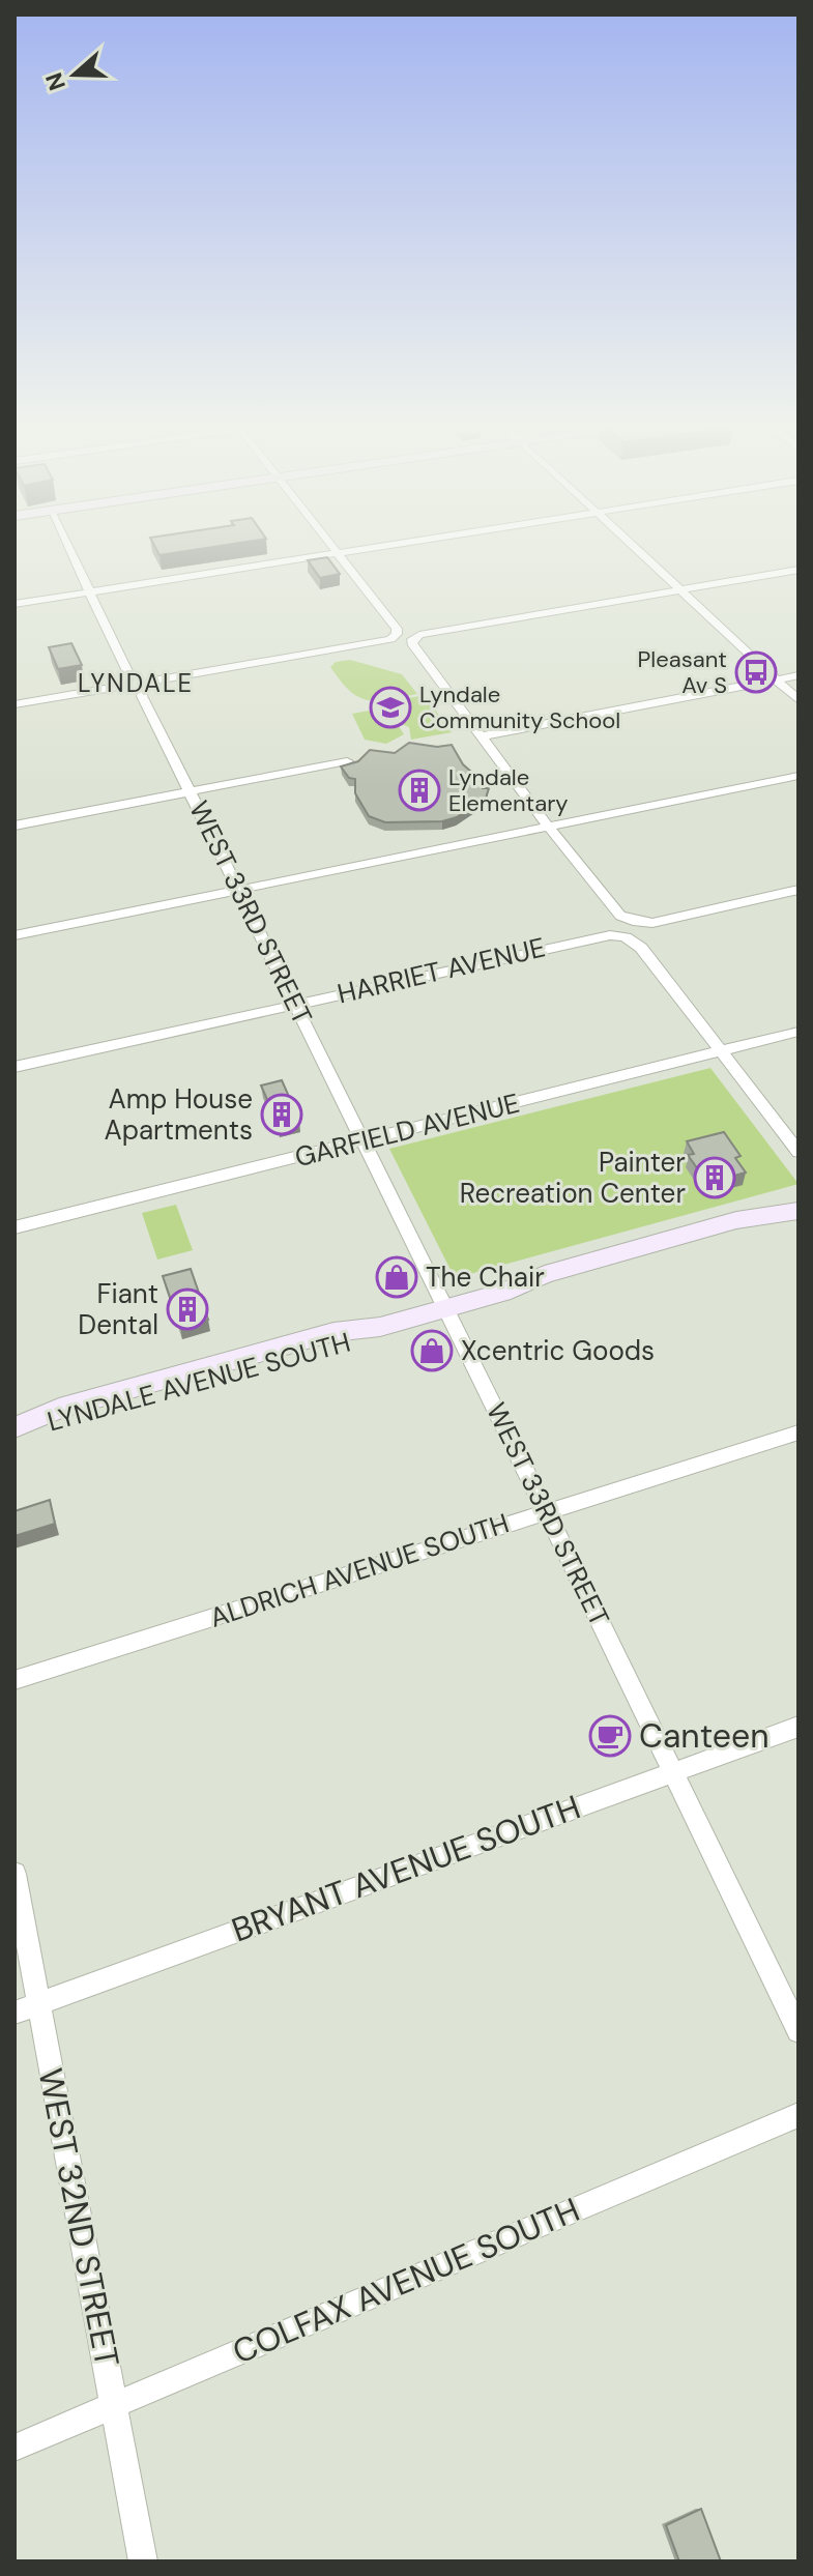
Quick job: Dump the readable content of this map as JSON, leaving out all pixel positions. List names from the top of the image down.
{
  "streets": {
    "main road": ["LYNDALE AVENUE SOUTH"],
    "street": [
      "WEST 33RD STREET",
      "HARRIET AVENUE",
      "GARFIELD AVENUE",
      "ALDRICH AVENUE SOUTH",
      "BRYANT AVENUE SOUTH",
      "WEST 32ND STREET",
      "COLFAX AVENUE SOUTH"
    ]
  },
  "crossings": [
    ["WEST 33RD STREET", "HARRIET AVENUE"],
    ["WEST 33RD STREET", "GARFIELD AVENUE"],
    ["WEST 33RD STREET", "LYNDALE AVENUE SOUTH"],
    ["WEST 33RD STREET", "ALDRICH AVENUE SOUTH"],
    ["WEST 33RD STREET", "BRYANT AVENUE SOUTH"],
    ["HARRIET AVENUE", "GARFIELD AVENUE"],
    ["BRYANT AVENUE SOUTH", "WEST 32ND STREET"],
    ["WEST 32ND STREET", "COLFAX AVENUE SOUTH"]
  ],
  "districts": ["LYNDALE"],
  "places": {
    "bus stop": ["Pleasant Av S"],
    "school or university": ["Lyndale Community School"],
    "building": [
      "Lyndale Elementary",
      "Amp House Apartments",
      "Painter Recreation Center",
      "Fiant Dental"
    ],
    "shop": ["The Chair", "Xcentric Goods"],
    "cafe": ["Canteen"]
  },
  "north": "left"
}
